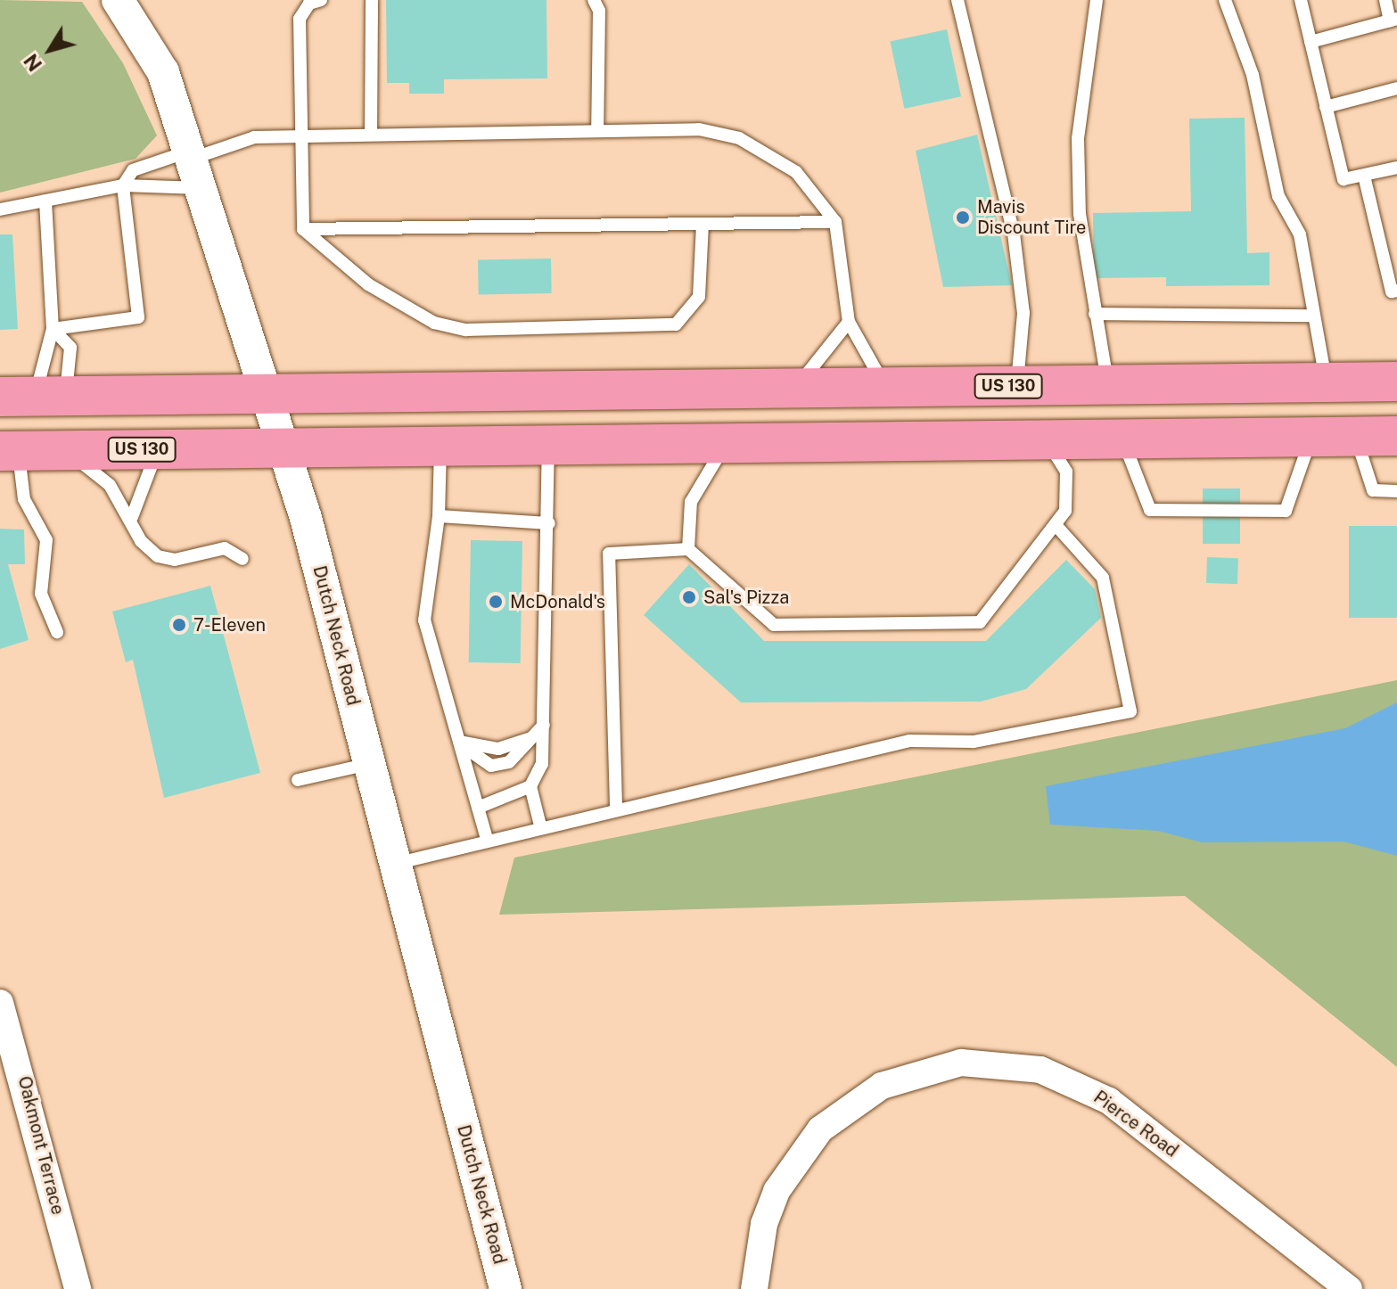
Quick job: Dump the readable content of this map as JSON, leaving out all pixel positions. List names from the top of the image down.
{
  "streets": {
    "highway": ["US 130"],
    "street": ["Dutch Neck Road", "Pierce Road", "Oakmont Terrace"]
  },
  "crossings": [
    ["US 130", "Dutch Neck Road"]
  ],
  "places": [
    "Mavis Discount Tire",
    "Sal's Pizza",
    "McDonald's",
    "7-Eleven"
  ],
  "north": "bottom left"
}
